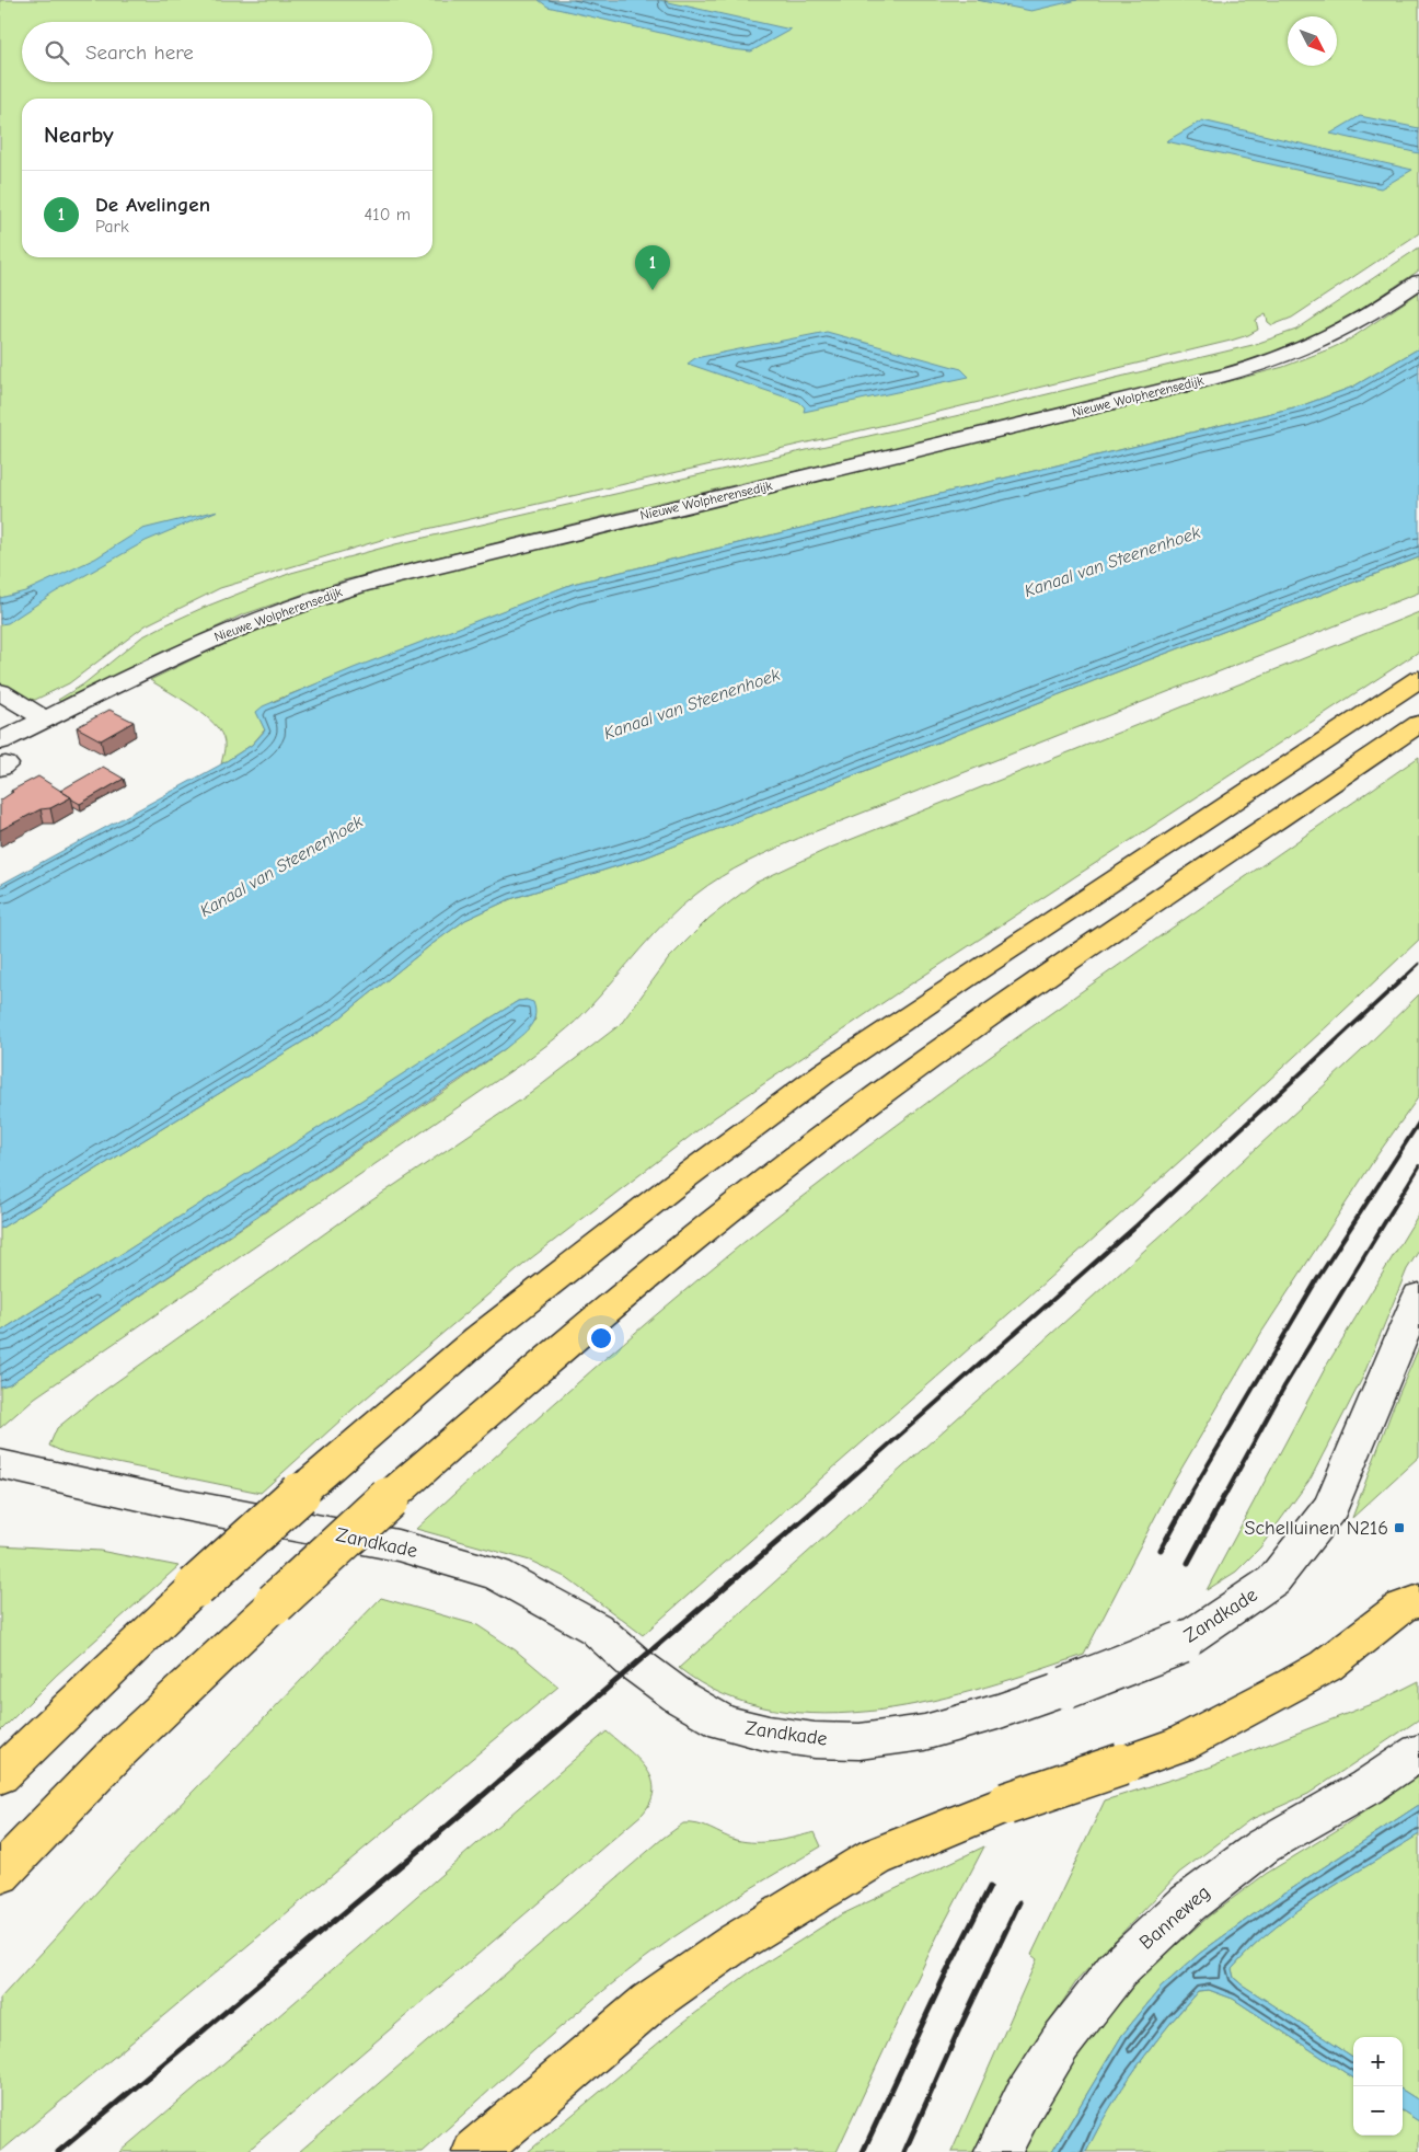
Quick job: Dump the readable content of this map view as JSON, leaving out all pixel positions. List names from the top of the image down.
{
  "streets": {
    "street": ["Nieuwe Wolpherensedijk", "Zandkade", "Banneweg"]
  },
  "water": ["Kanaal van Steenenhoek"],
  "places": {
    "transit": ["Schelluinen N216"]
  },
  "north": "bottom right",
  "page": {
    "search": "Search here",
    "heading": "Nearby",
    "list": [
      {
        "mark": "1",
        "name": "De Avelingen",
        "note": "Park",
        "value": "410 m"
      }
    ],
    "pins": "1",
    "map_buttons": ["+", "−"]
  }
}
